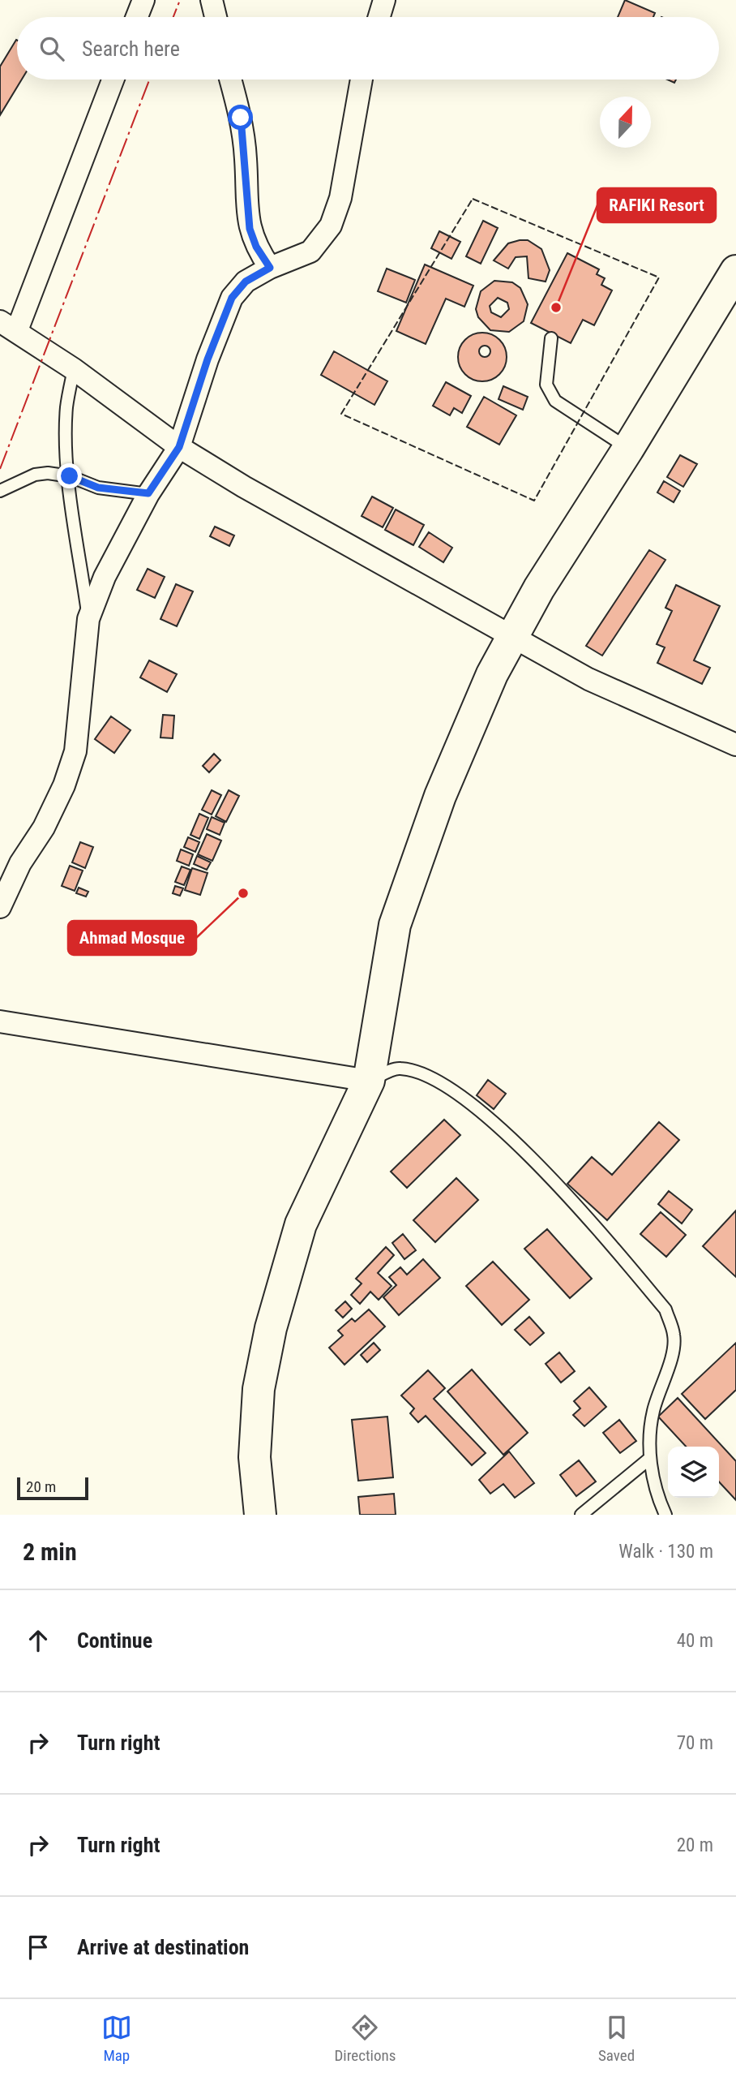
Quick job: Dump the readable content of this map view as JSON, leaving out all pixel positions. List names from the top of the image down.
{
  "places": ["RAFIKI Resort", "Ahmad Mosque"],
  "scale_bar": "20 m",
  "north": "top",
  "page": {
    "search": "Search here",
    "scale": "20 m",
    "heading": ["2 min", "Walk · 130 m"],
    "list": [
      ["Continue", "40 m"],
      ["Turn right", "70 m"],
      ["Turn right", "20 m"],
      "Arrive at destination"
    ],
    "nav": ["Map", "Directions", "Saved"]
  }
}
